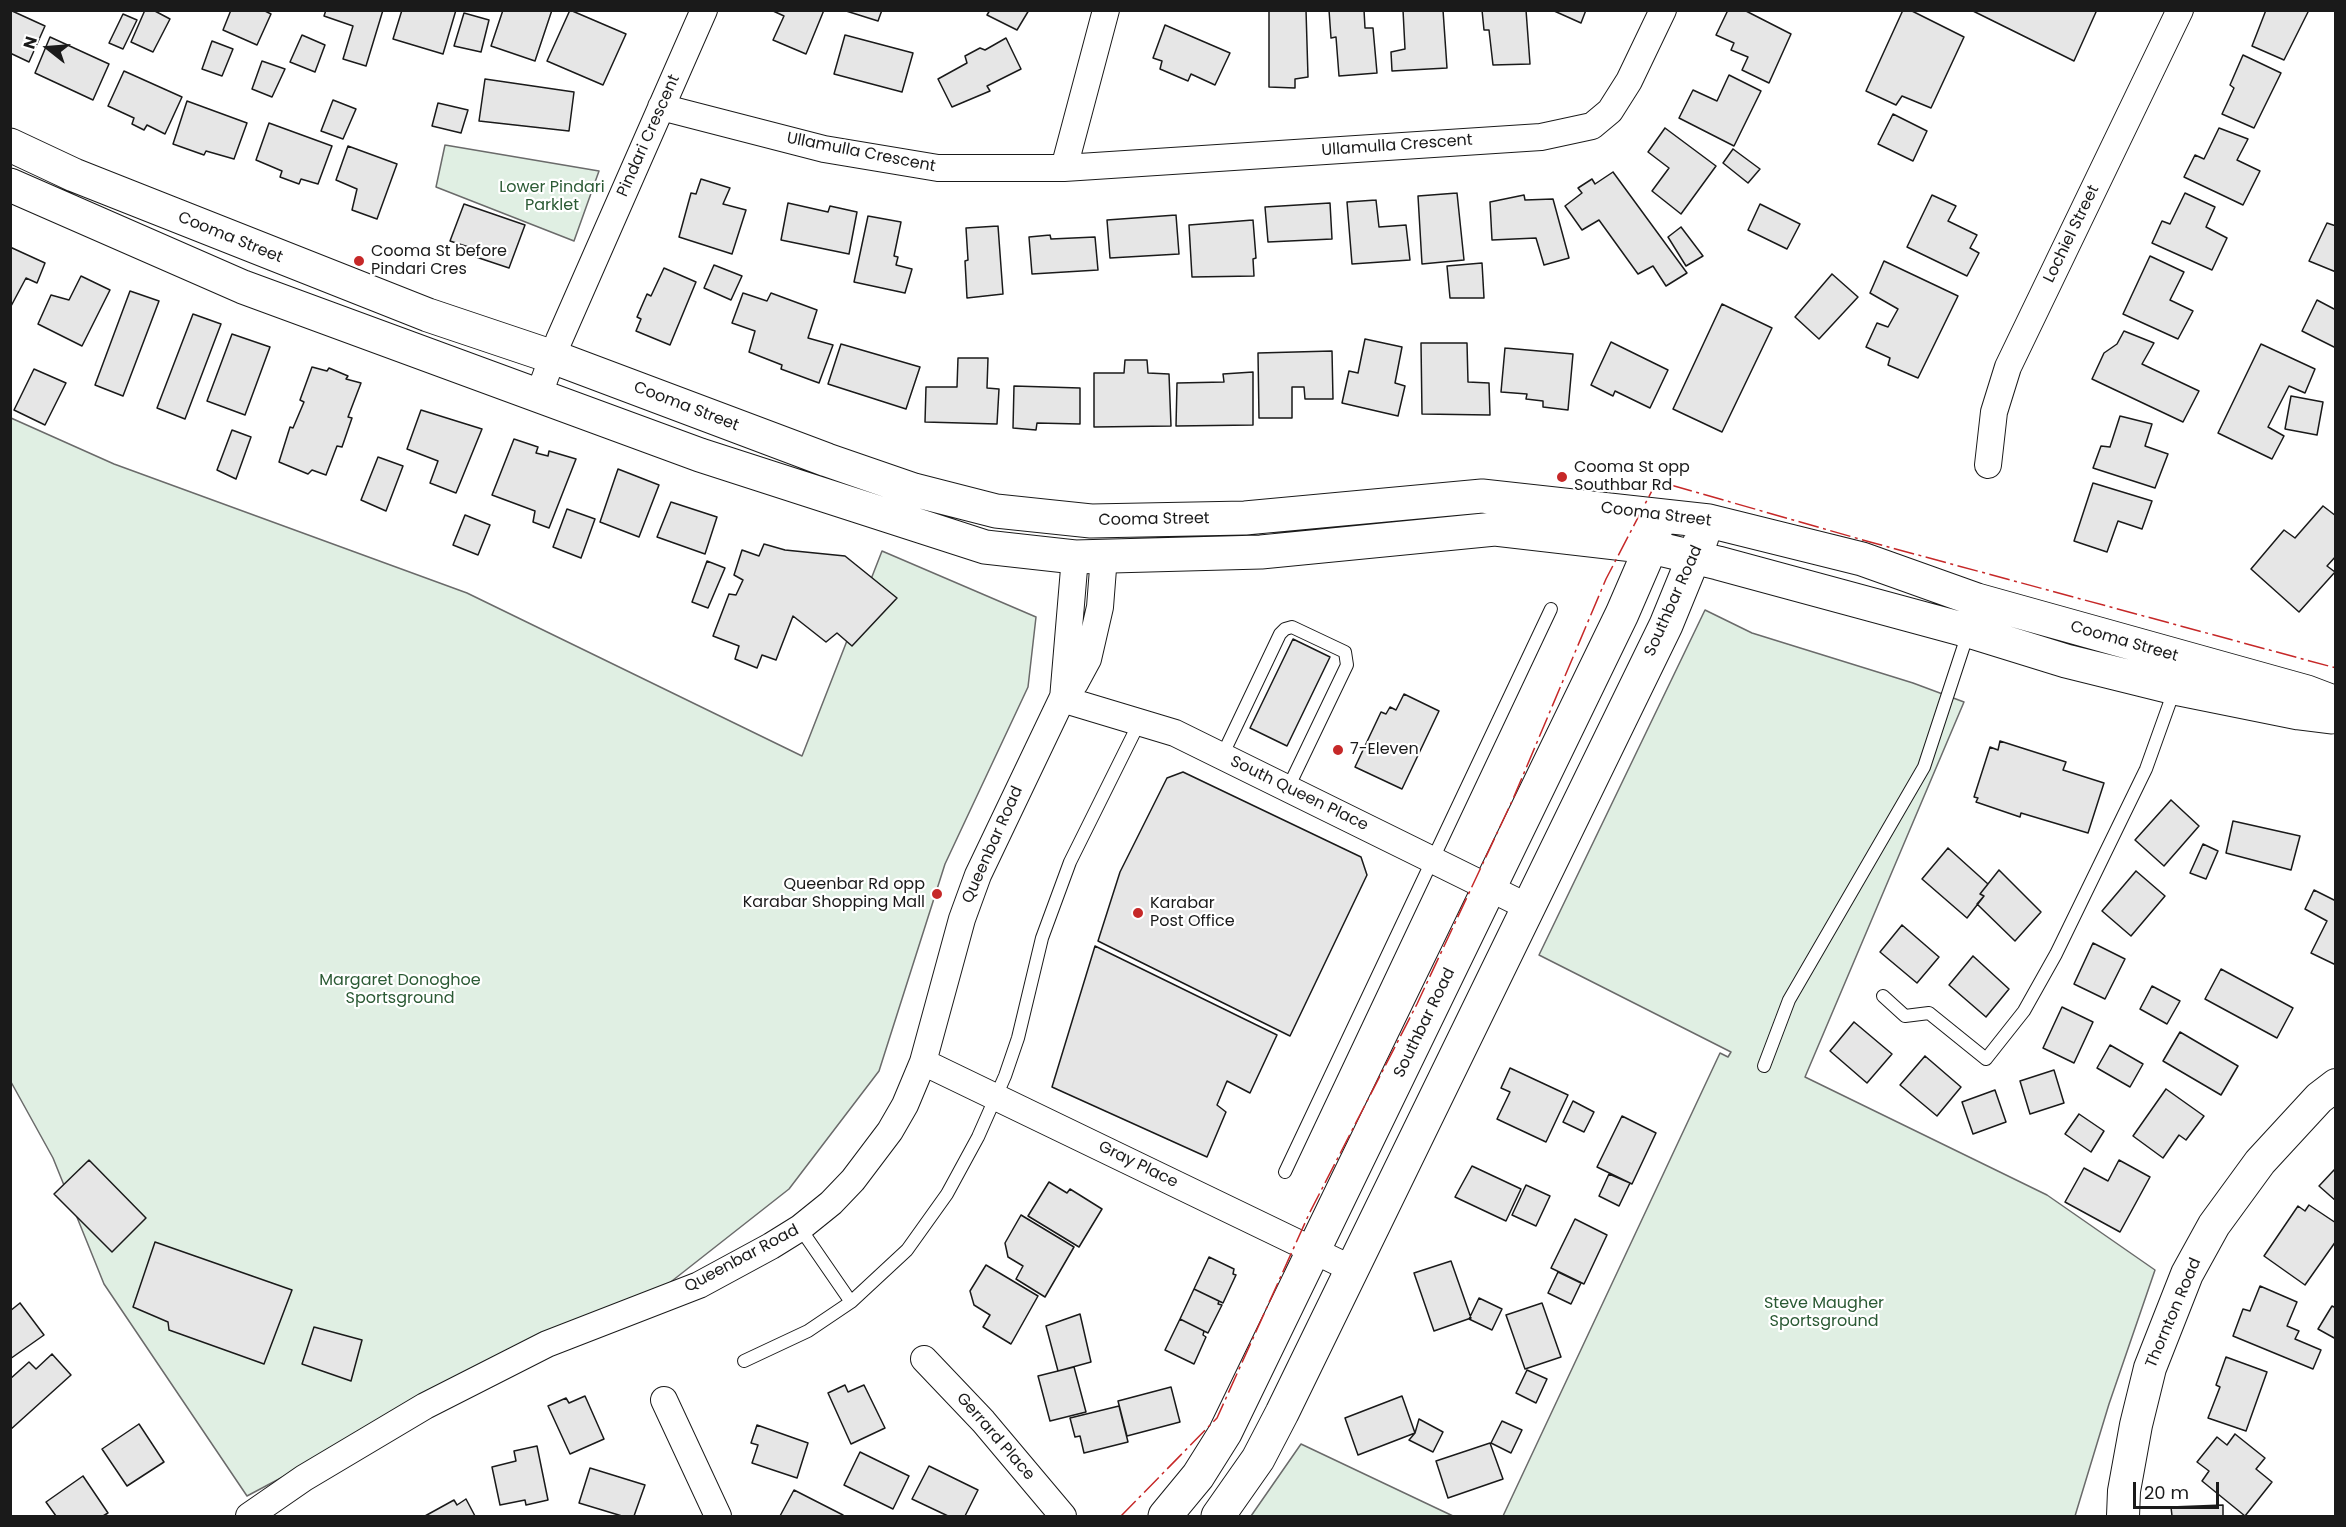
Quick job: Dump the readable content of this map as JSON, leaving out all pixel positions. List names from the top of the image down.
{
  "streets": {
    "main road": ["Cooma Street", "Southbar Road"],
    "street": [
      "Pindari Crescent",
      "Ullamulla Crescent",
      "Lochiel Street",
      "South Queen Place",
      "Queenbar Road",
      "Gray Place",
      "Thornton Road",
      "Gerrard Place"
    ]
  },
  "crossings": [
    ["Pindari Crescent", "Ullamulla Crescent"],
    ["Pindari Crescent", "Cooma Street"],
    ["Cooma Street", "Southbar Road"],
    ["Cooma Street", "Queenbar Road"],
    ["Southbar Road", "South Queen Place"],
    ["Southbar Road", "Gray Place"],
    ["South Queen Place", "Queenbar Road"],
    ["Queenbar Road", "Gray Place"]
  ],
  "parks": ["Lower Pindari Parklet", "Margaret Donoghoe Sportsground", "Steve Maugher Sportsground"],
  "places": [
    "Cooma St before Pindari Cres",
    "Cooma St opp Southbar Rd",
    "7-Eleven",
    "Queenbar Rd opp Karabar Shopping Mall",
    "Karabar Post Office"
  ],
  "scale_bar": "20 m",
  "north": "left"
}
